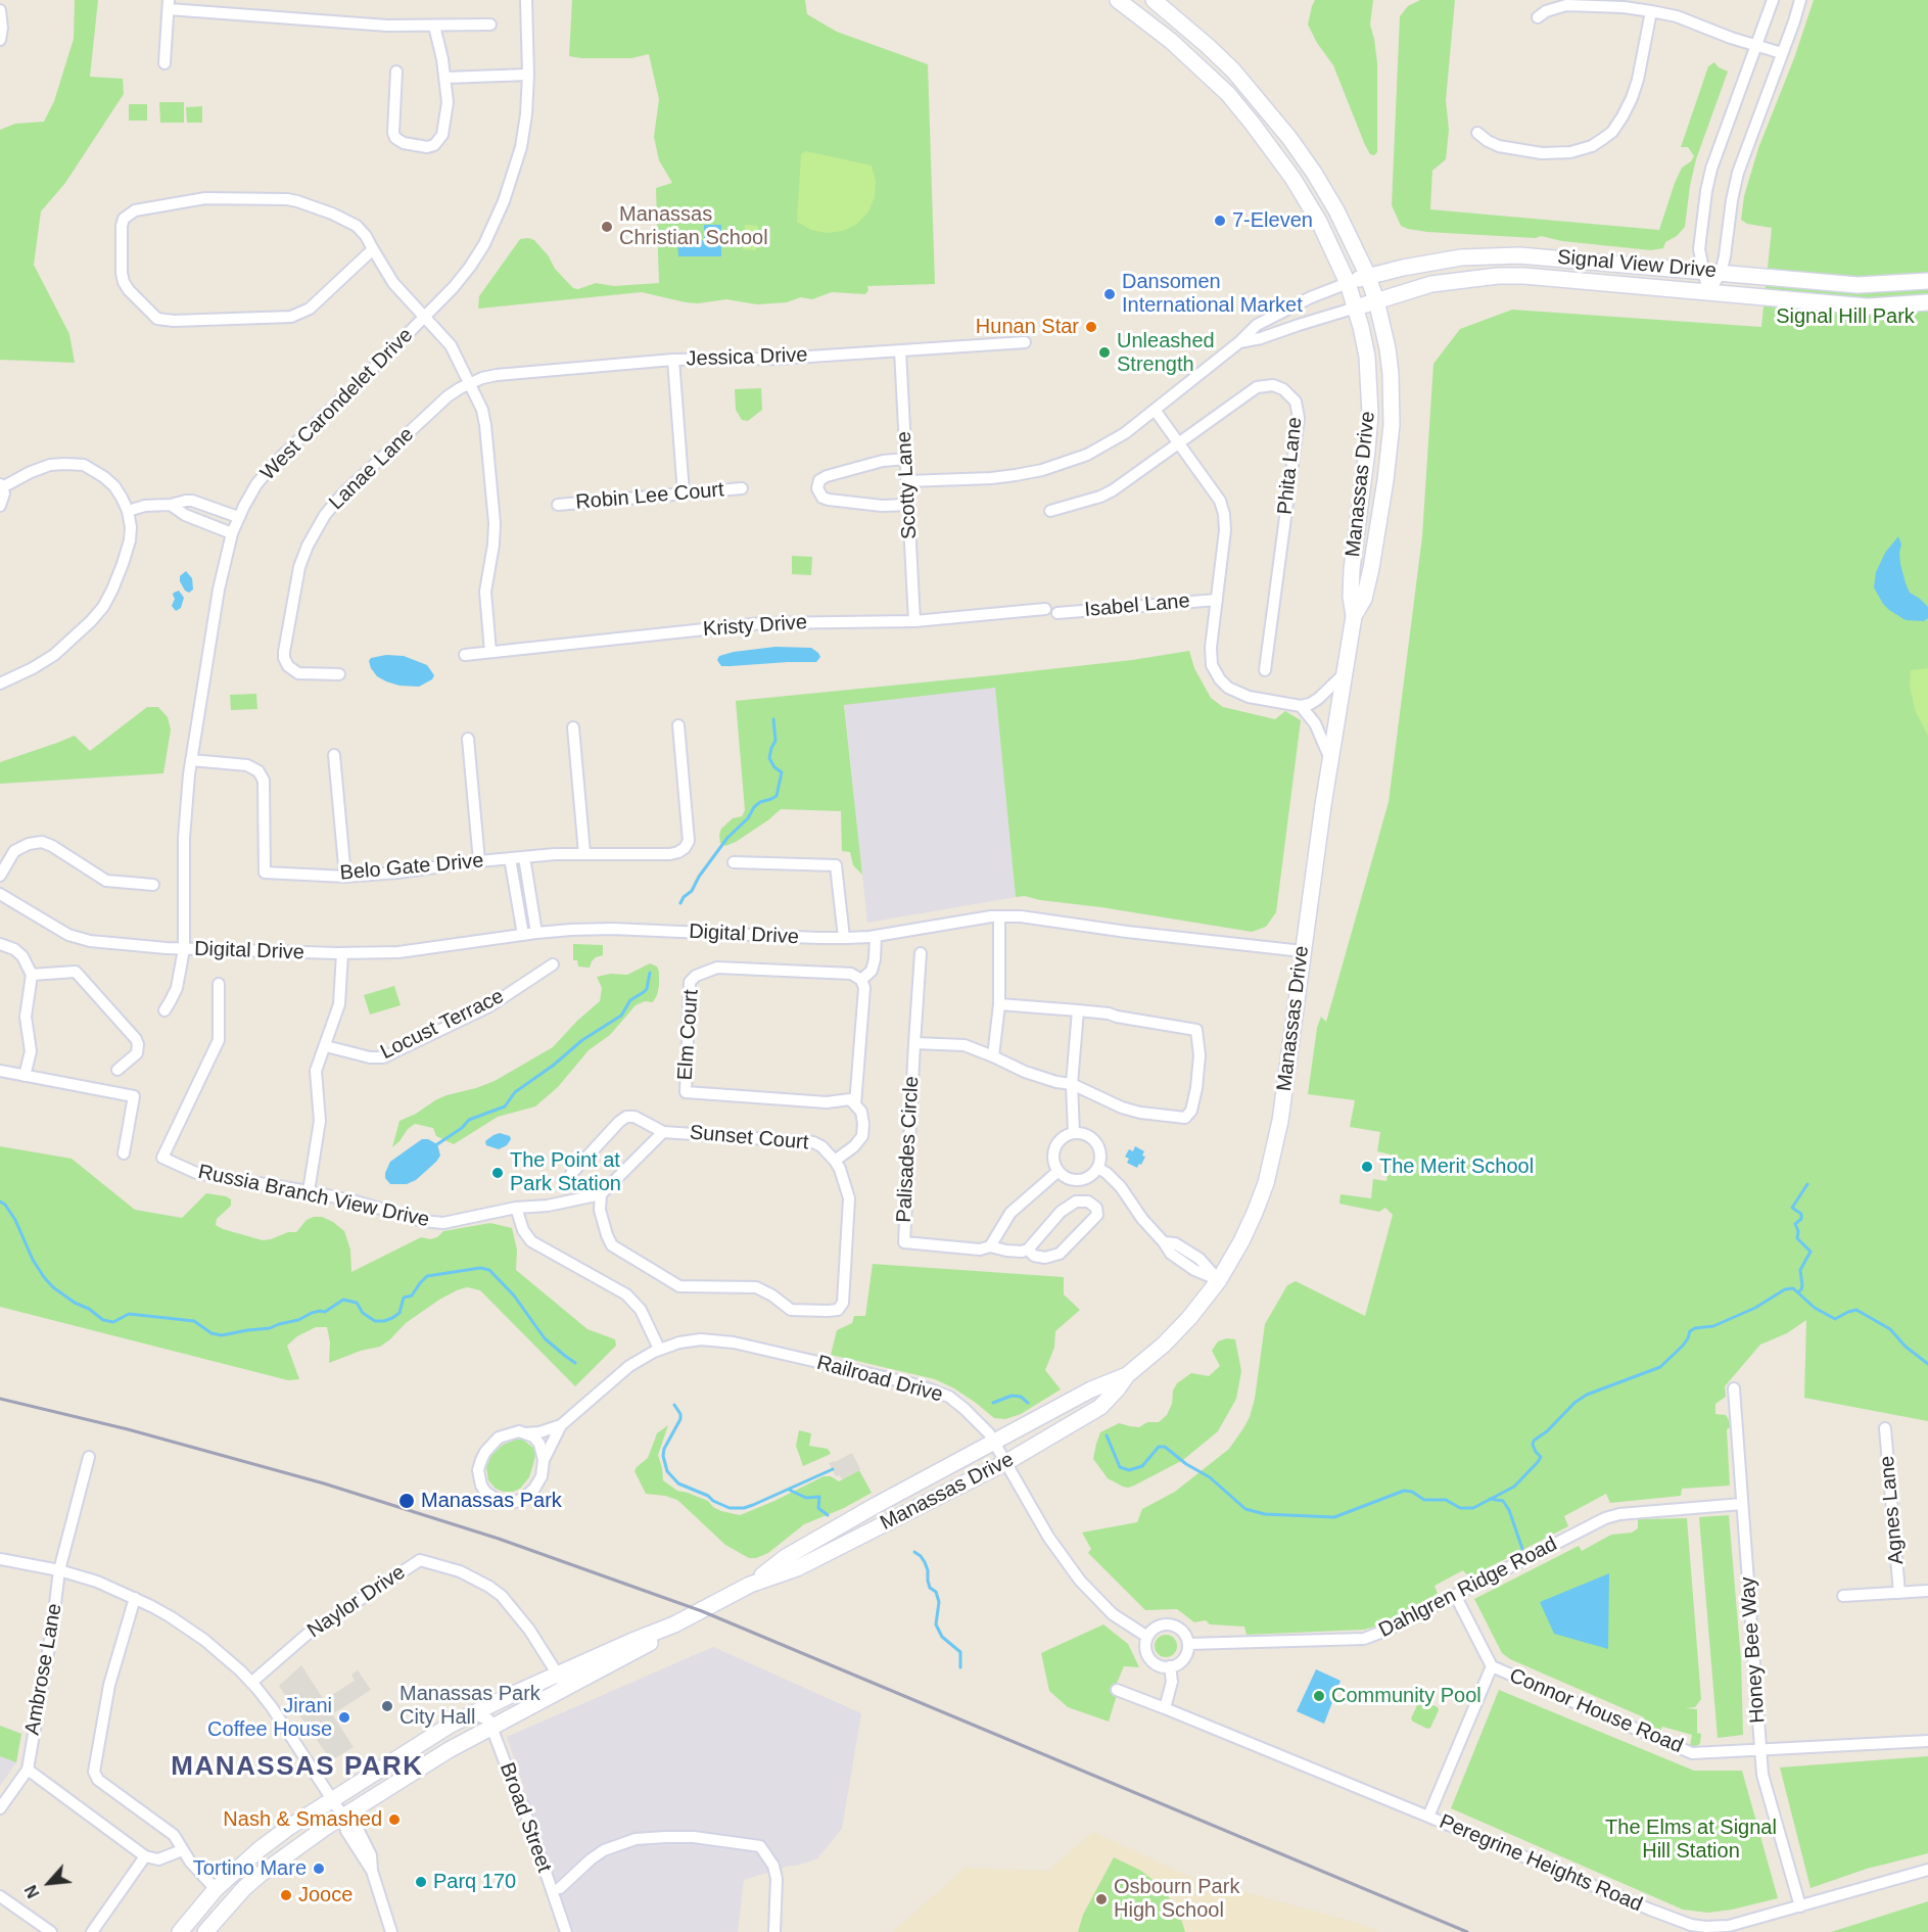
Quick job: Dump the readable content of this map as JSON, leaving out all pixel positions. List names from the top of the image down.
{
  "streets": {
    "main road": ["Signal View Drive", "Manassas Drive"],
    "street": [
      "Jessica Drive",
      "West Carondelet Drive",
      "Phita Lane",
      "Lanae Lane",
      "Scotty Lane",
      "Robin Lee Court",
      "Isabel Lane",
      "Kristy Drive",
      "Belo Gate Drive",
      "Digital Drive",
      "Locust Terrace",
      "Elm Court",
      "Sunset Court",
      "Palisades Circle",
      "Russia Branch View Drive",
      "Railroad Drive",
      "Agnes Lane",
      "Dahlgren Ridge Road",
      "Naylor Drive",
      "Honey Bee Way",
      "Ambrose Lane",
      "Connor House Road",
      "Broad Street",
      "Peregrine Heights Road"
    ]
  },
  "crossings": [
    ["Signal View Drive", "Manassas Drive"],
    ["Jessica Drive", "Lanae Lane"],
    ["Jessica Drive", "Scotty Lane"],
    ["West Carondelet Drive", "Belo Gate Drive"],
    ["West Carondelet Drive", "Digital Drive"],
    ["Manassas Drive", "Digital Drive"],
    ["Manassas Drive", "Railroad Drive"],
    ["Manassas Drive", "Naylor Drive"],
    ["Manassas Drive", "Broad Street"],
    ["Scotty Lane", "Kristy Drive"],
    ["Belo Gate Drive", "Digital Drive"],
    ["Railroad Drive", "Dahlgren Ridge Road"],
    ["Dahlgren Ridge Road", "Honey Bee Way"],
    ["Dahlgren Ridge Road", "Connor House Road"],
    ["Honey Bee Way", "Connor House Road"],
    ["Honey Bee Way", "Peregrine Heights Road"]
  ],
  "districts": ["MANASSAS PARK"],
  "parks": ["Signal Hill Park", "The Elms at Signal Hill Station"],
  "places": [
    "7-Eleven",
    "Manassas Christian School",
    "Dansomen International Market",
    "Hunan Star",
    "Unleashed Strength",
    "The Merit School",
    "The Point at Park Station",
    "Manassas Park",
    "Community Pool",
    "Manassas Park City Hall",
    "Jirani Coffee House",
    "Nash & Smashed",
    "Tortino Mare",
    "Parq 170",
    "Jooce",
    "Osbourn Park High School"
  ],
  "north": "bottom left"
}
